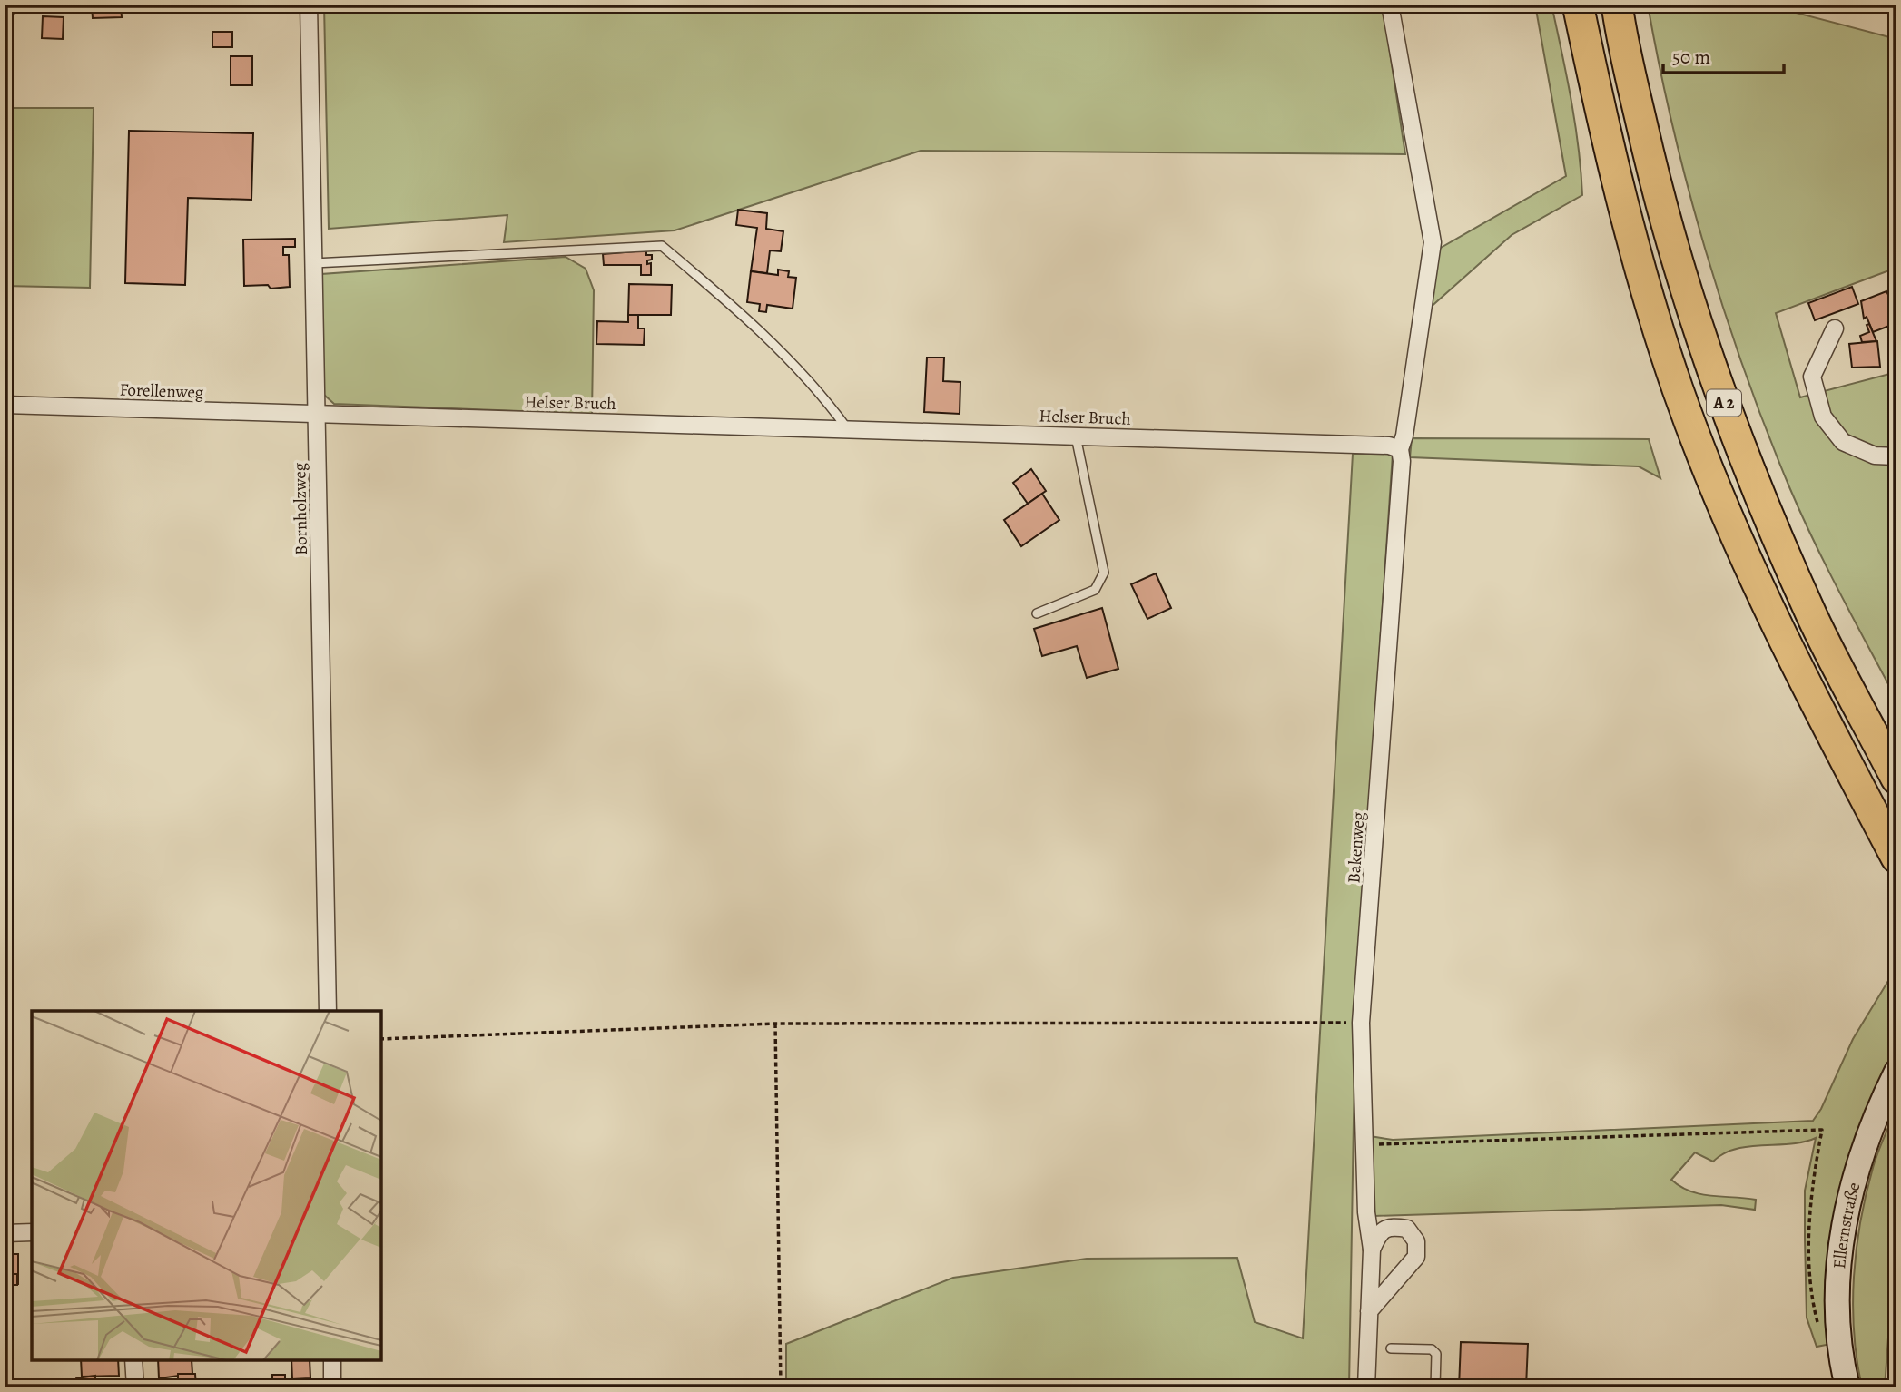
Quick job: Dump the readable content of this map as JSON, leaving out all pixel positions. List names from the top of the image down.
{
  "streets": {
    "highway": ["A 2"],
    "street": [
      "Forellenweg",
      "Helser Bruch",
      "Bornholzweg",
      "Bakenweg",
      "Ellernstraße"
    ]
  },
  "crossings": [
    ["Forellenweg", "Helser Bruch"],
    ["Forellenweg", "Bornholzweg"],
    ["Helser Bruch", "Bornholzweg"],
    ["Helser Bruch", "Bakenweg"]
  ],
  "scale_bar": "50 m"
}
